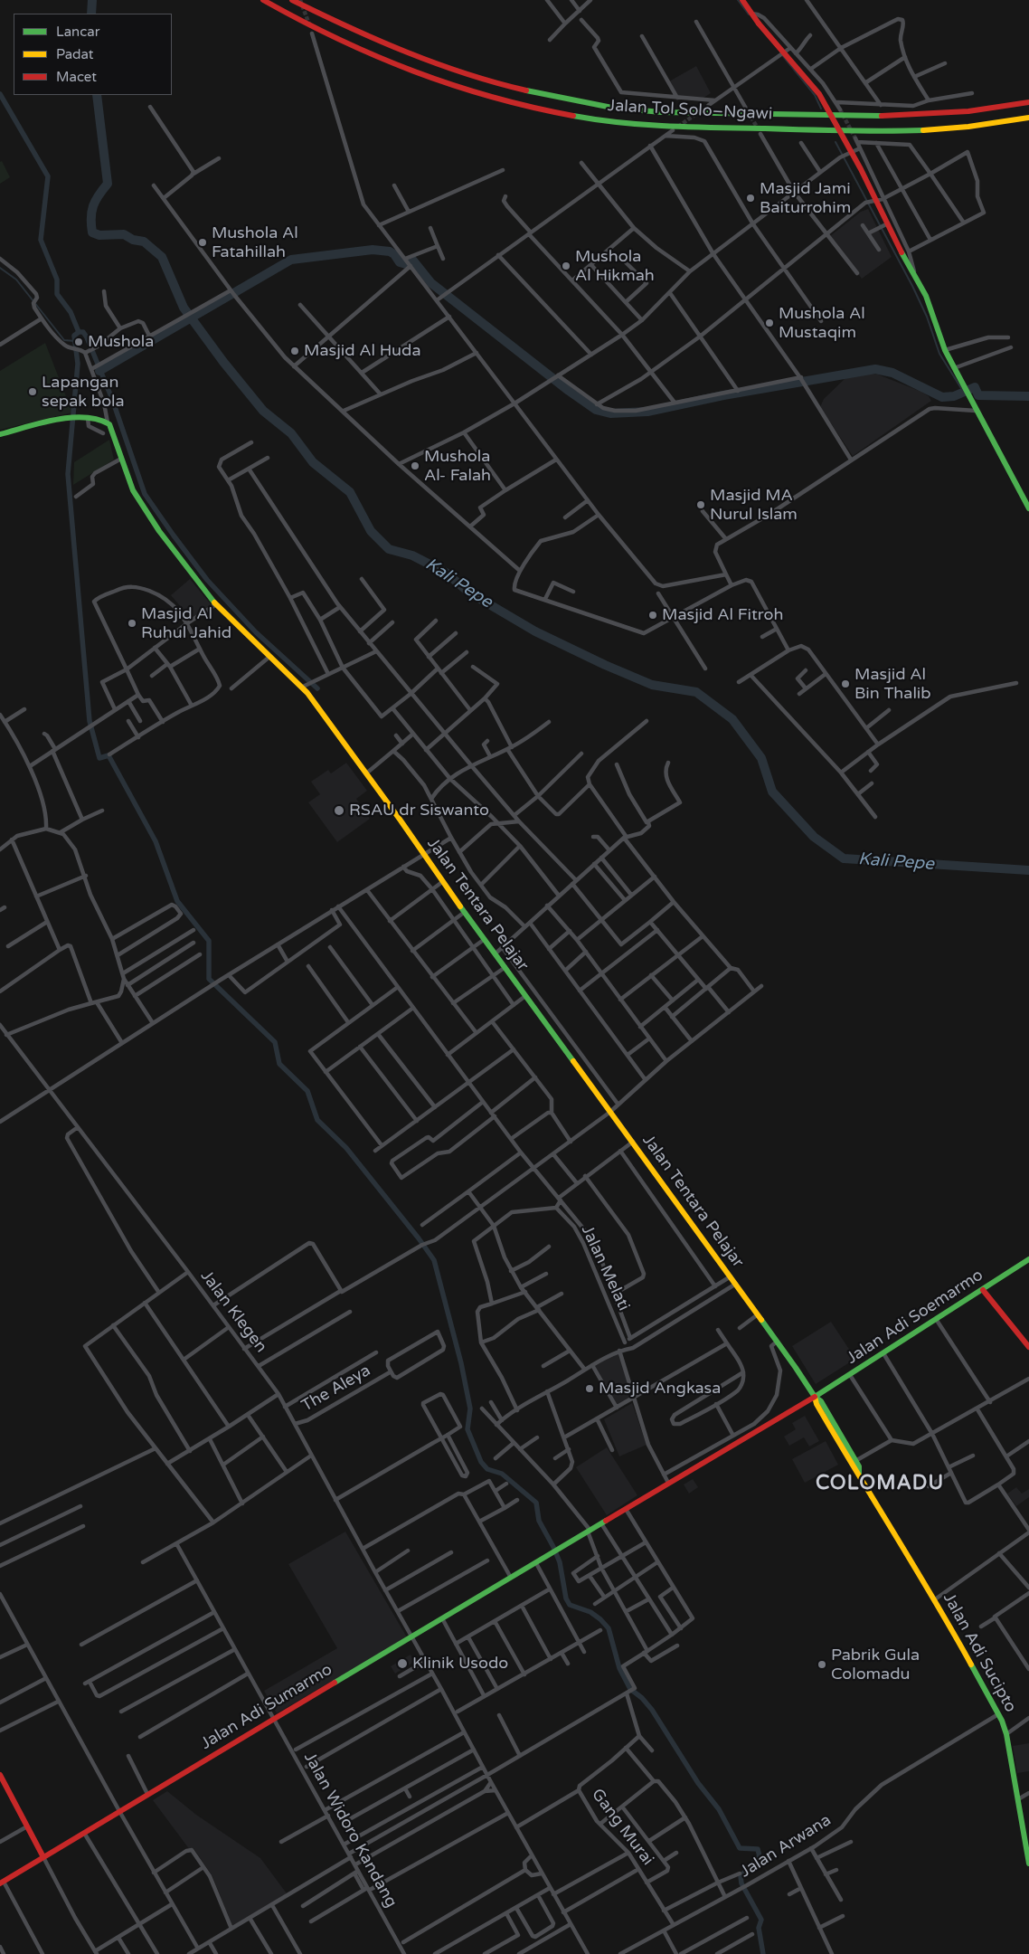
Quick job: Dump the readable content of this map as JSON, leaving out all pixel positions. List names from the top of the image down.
{
  "streets": {
    "main road": [
      "Jalan Tol Solo–Ngawi",
      "Jalan Tentara Pelajar",
      "Jalan Adi Soemarmo",
      "Jalan Adi Sucipto",
      "Jalan Adi Sumarmo"
    ],
    "street": [
      "Jalan Melati",
      "Jalan Klegen",
      "The Aleya",
      "Gang Murai",
      "Jalan Widoro Kandang",
      "Jalan Arwana"
    ]
  },
  "crossings": [
    ["Jalan Tentara Pelajar", "Jalan Adi Sucipto"],
    ["Jalan Klegen", "The Aleya"],
    ["Jalan Klegen", "Jalan Adi Sumarmo"],
    ["Jalan Adi Soemarmo", "Jalan Adi Sucipto"],
    ["Jalan Adi Soemarmo", "Jalan Adi Sumarmo"],
    ["Jalan Adi Sucipto", "Jalan Arwana"],
    ["Jalan Adi Sumarmo", "Jalan Widoro Kandang"],
    ["Gang Murai", "Jalan Arwana"]
  ],
  "districts": ["COLOMADU"],
  "water": ["Kali Pepe"],
  "places": [
    "Masjid Jami Baiturrohim",
    "Mushola Al Fatahillah",
    "Mushola Al Hikmah",
    "Mushola Al Mustaqim",
    "Mushola",
    "Masjid Al Huda",
    "Lapangan sepak bola",
    "Mushola Al- Falah",
    "Masjid MA Nurul Islam",
    "Masjid Al Fitroh",
    "Masjid Al Ruhul Jahid",
    "Masjid Al Bin Thalib",
    "RSAU dr Siswanto",
    "Masjid Angkasa",
    "Klinik Usodo",
    "Pabrik Gula Colomadu"
  ],
  "legend": ["Lancar", "Padat", "Macet"]
}
